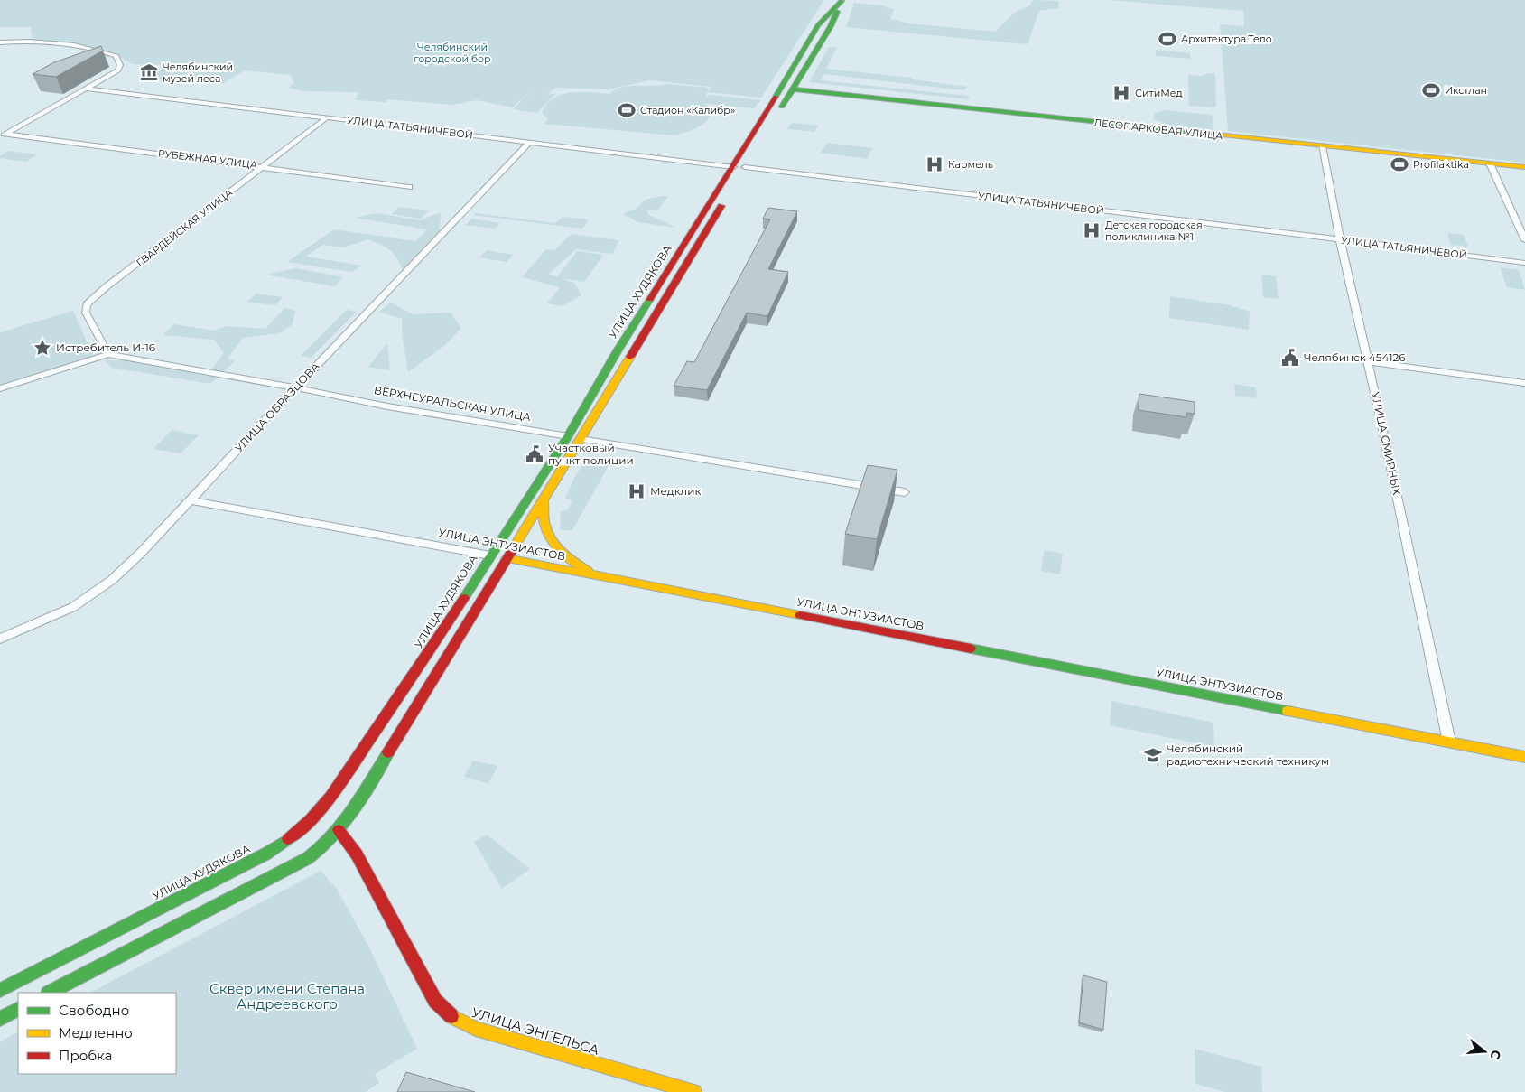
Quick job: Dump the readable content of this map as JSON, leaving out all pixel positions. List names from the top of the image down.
{
  "streets": {
    "main road": [
      "ЛЕСОПАРКОВАЯ УЛИЦА",
      "УЛИЦА ХУДЯКОВА",
      "ВЕРХНЕУРАЛЬСКАЯ УЛИЦА",
      "УЛИЦА ЭНТУЗИАСТОВ",
      "УЛИЦА ЭНГЕЛЬСА"
    ],
    "street": [
      "УЛИЦА ТАТЬЯНИЧЕВОЙ",
      "РУБЕЖНАЯ УЛИЦА",
      "ГВАРДЕЙСКАЯ УЛИЦА",
      "УЛИЦА ОБРАЗЦОВА",
      "УЛИЦА СМИРНЫХ"
    ]
  },
  "crossings": [
    ["УЛИЦА ТАТЬЯНИЧЕВОЙ", "ГВАРДЕЙСКАЯ УЛИЦА"],
    ["УЛИЦА ТАТЬЯНИЧЕВОЙ", "УЛИЦА ХУДЯКОВА"],
    ["УЛИЦА ТАТЬЯНИЧЕВОЙ", "УЛИЦА ОБРАЗЦОВА"],
    ["УЛИЦА ТАТЬЯНИЧЕВОЙ", "УЛИЦА СМИРНЫХ"],
    ["ЛЕСОПАРКОВАЯ УЛИЦА", "УЛИЦА ХУДЯКОВА"],
    ["ЛЕСОПАРКОВАЯ УЛИЦА", "УЛИЦА СМИРНЫХ"],
    ["РУБЕЖНАЯ УЛИЦА", "ГВАРДЕЙСКАЯ УЛИЦА"],
    ["ГВАРДЕЙСКАЯ УЛИЦА", "ВЕРХНЕУРАЛЬСКАЯ УЛИЦА"],
    ["УЛИЦА ХУДЯКОВА", "ВЕРХНЕУРАЛЬСКАЯ УЛИЦА"],
    ["УЛИЦА ХУДЯКОВА", "УЛИЦА ЭНТУЗИАСТОВ"],
    ["УЛИЦА ХУДЯКОВА", "УЛИЦА ЭНГЕЛЬСА"],
    ["ВЕРХНЕУРАЛЬСКАЯ УЛИЦА", "УЛИЦА ОБРАЗЦОВА"],
    ["УЛИЦА ОБРАЗЦОВА", "УЛИЦА ЭНТУЗИАСТОВ"],
    ["УЛИЦА СМИРНЫХ", "УЛИЦА ЭНТУЗИАСТОВ"]
  ],
  "parks": ["Челябинский городской бор", "Сквер имени Степана Андреевского"],
  "places": {
    "sports": [
      "Архитектура.Тело",
      "Икстлан",
      "Стадион «Калибр»",
      "Profilaktika"
    ],
    "museum": ["Челябинский музей леса"],
    "hospital": [
      "СитиМед",
      "Кармель",
      "Детская городская поликлиника №1",
      "Медклик"
    ],
    "place": ["Истребитель И-16"],
    "public building": ["Челябинск 454126", "Участковый пункт полиции"],
    "school or university": ["Челябинский радиотехнический техникум"]
  },
  "legend": ["Свободно", "Медленно", "Пробка"],
  "north": "right"
}
